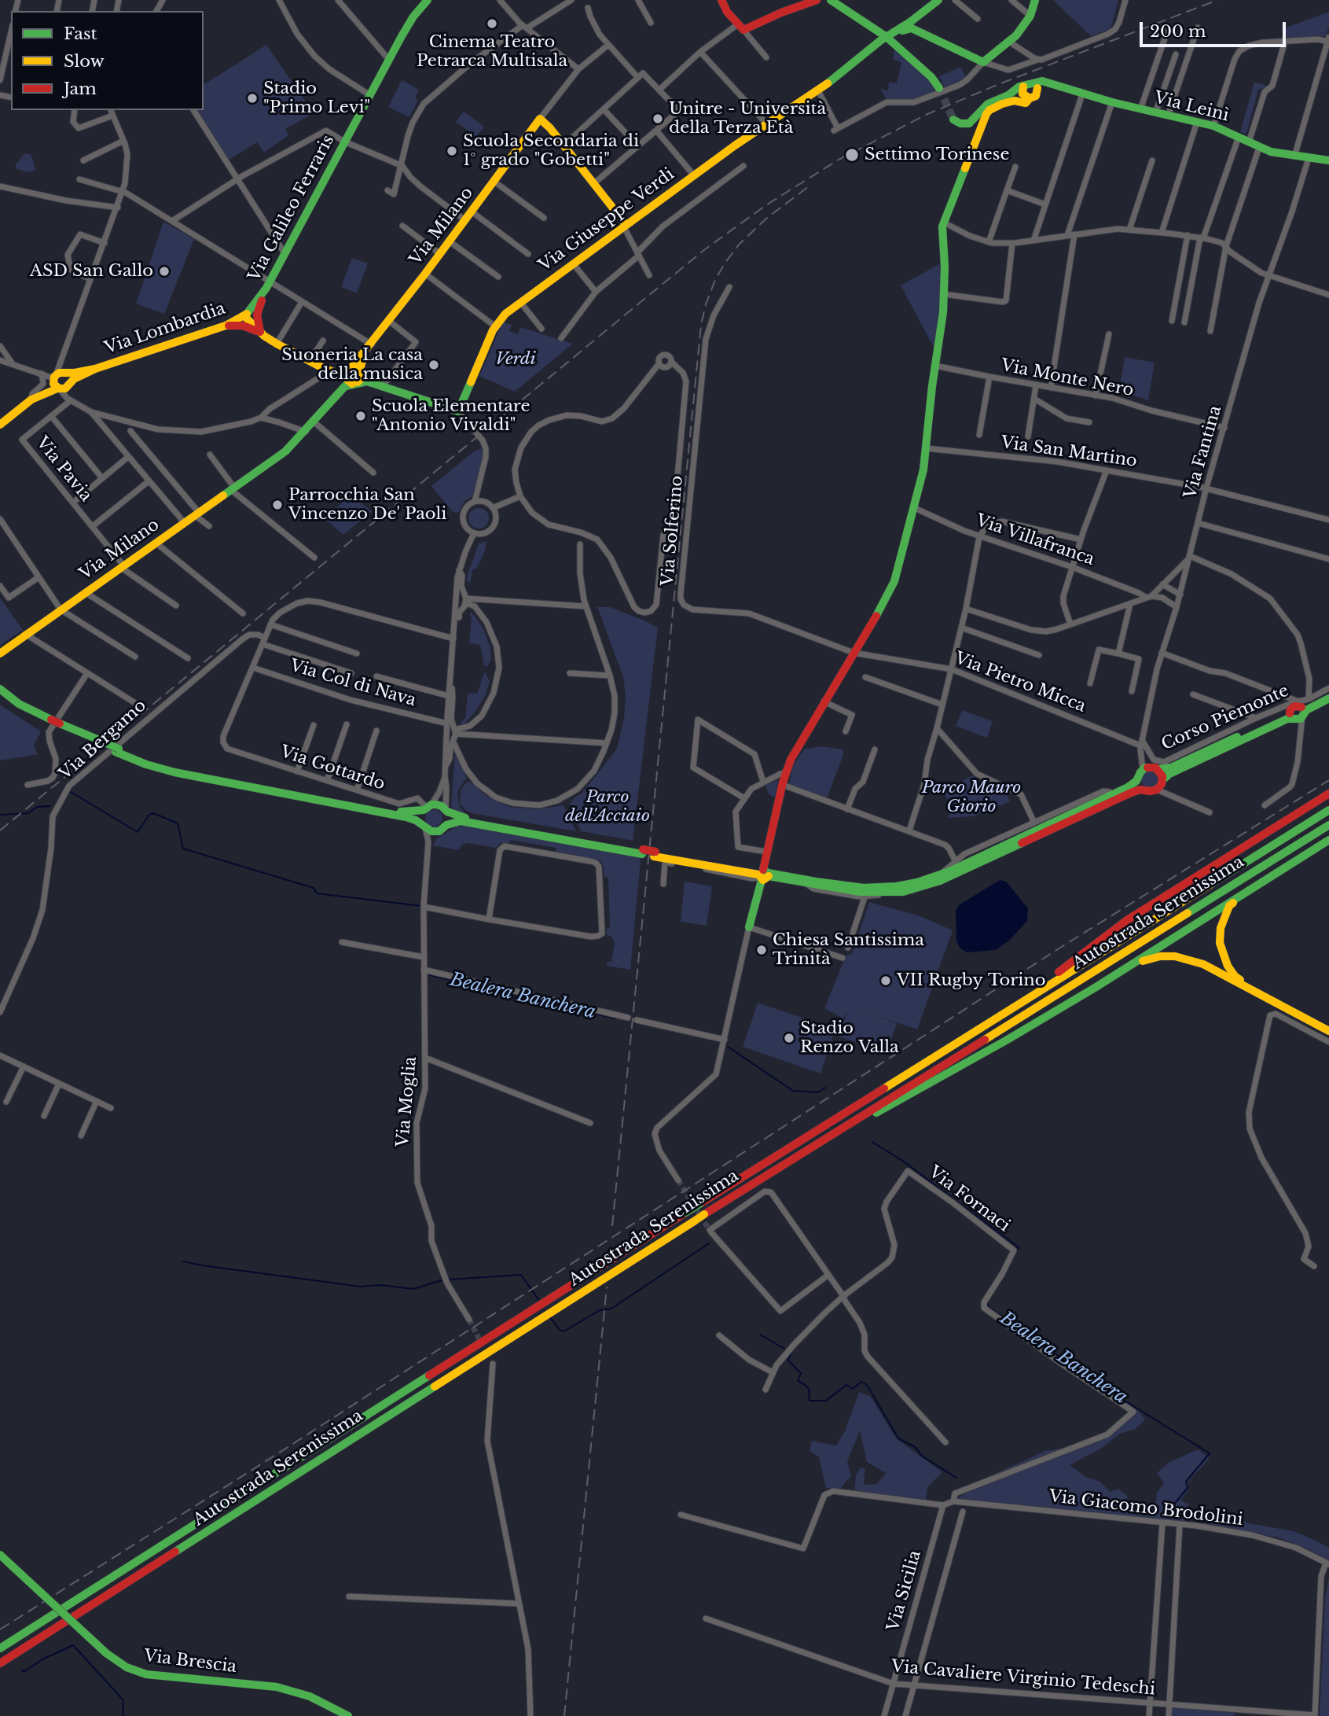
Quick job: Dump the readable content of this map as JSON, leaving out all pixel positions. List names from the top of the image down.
{
  "streets": {
    "main road": [
      "Via Leinì",
      "Via Galileo Ferraris",
      "Via Giuseppe Verdi",
      "Via Milano",
      "Via Lombardia",
      "Corso Piemonte",
      "Autostrada Serenissima",
      "Via Brescia"
    ],
    "street": [
      "Via Monte Nero",
      "Via San Martino",
      "Via Fantina",
      "Via Pavia",
      "Via Solferino",
      "Via Villafranca",
      "Via Pietro Micca",
      "Via Col di Nava",
      "Via Bergamo",
      "Via Gottardo",
      "Via Moglia",
      "Via Fornaci",
      "Via Giacomo Brodolini",
      "Via Sicilia",
      "Via Cavaliere Virginio Tedeschi"
    ]
  },
  "crossings": [
    ["Via Leinì", "Via Fantina"],
    ["Via Galileo Ferraris", "Via Lombardia"],
    ["Via Milano", "Via Pavia"],
    ["Via Monte Nero", "Via Fantina"],
    ["Via San Martino", "Via Fantina"],
    ["Via Fantina", "Via Villafranca"],
    ["Via Fantina", "Via Pietro Micca"],
    ["Via Fantina", "Corso Piemonte"],
    ["Via Solferino", "Via Pietro Micca"],
    ["Via Pietro Micca", "Corso Piemonte"],
    ["Via Col di Nava", "Via Gottardo"],
    ["Via Gottardo", "Via Moglia"],
    ["Via Fornaci", "Via Giacomo Brodolini"],
    ["Via Giacomo Brodolini", "Via Cavaliere Virginio Tedeschi"],
    ["Via Sicilia", "Via Cavaliere Virginio Tedeschi"]
  ],
  "water": ["Bealera Banchera"],
  "parks": ["Verdi", "Parco Mauro Giorio", "Parco dell'Acciaio"],
  "places": [
    "Cinema Teatro Petrarca Multisala",
    "Stadio \"Primo Levi\"",
    "Unitre - Università della Terza Età",
    "Scuola Secondaria di 1° grado \"Gobetti\"",
    "Settimo Torinese",
    "ASD San Gallo",
    "Suoneria La casa della musica",
    "Scuola Elementare \"Antonio Vivaldi\"",
    "Parrocchia San Vincenzo De' Paoli",
    "Chiesa Santissima Trinità",
    "VII Rugby Torino",
    "Stadio Renzo Valla"
  ],
  "legend": ["Fast", "Slow", "Jam"],
  "scale_bar": "200 m"
}
